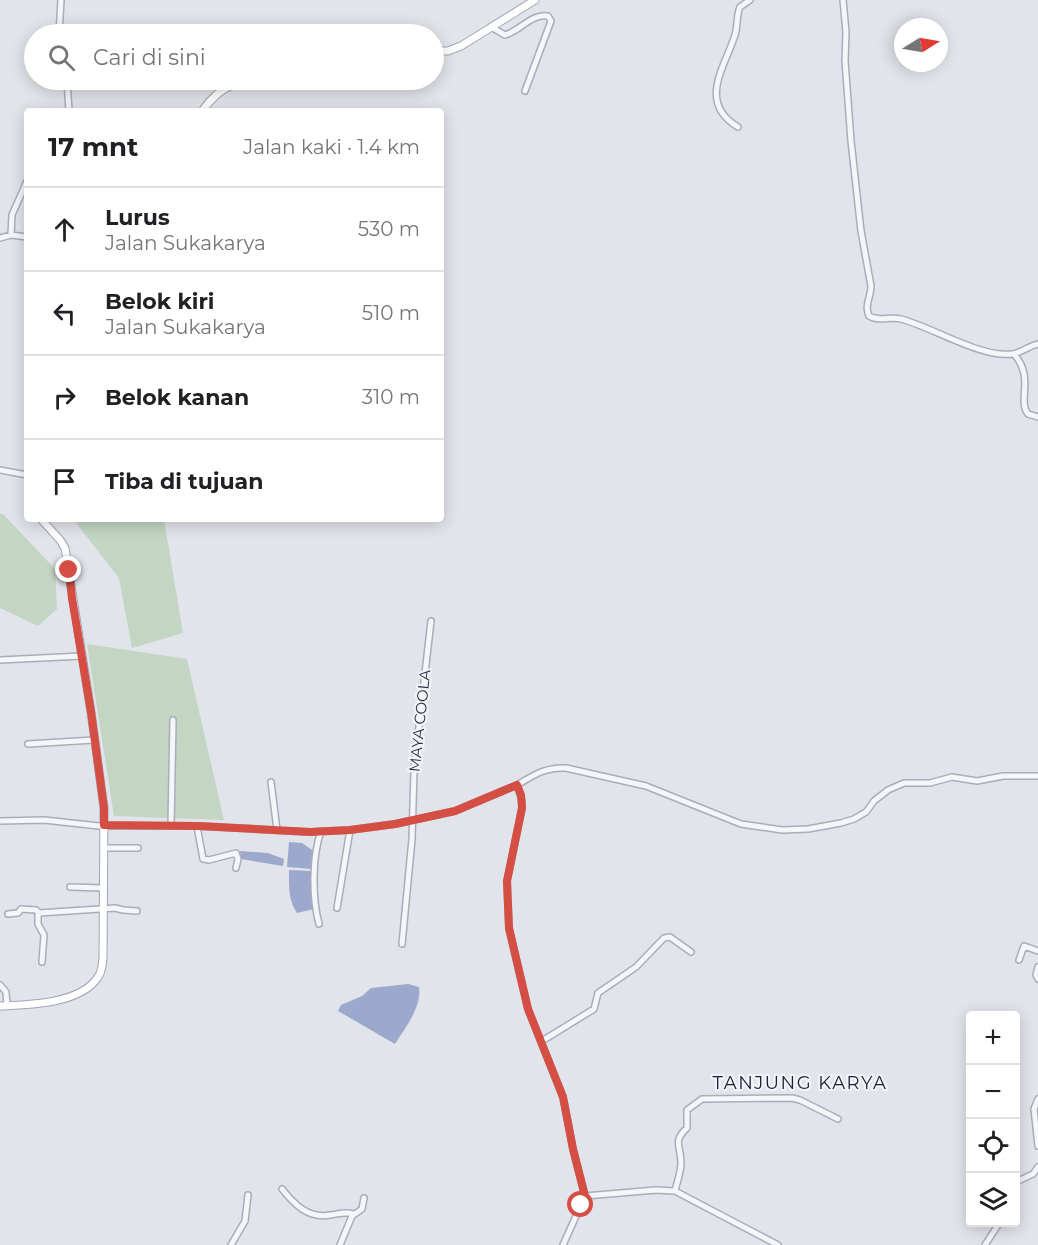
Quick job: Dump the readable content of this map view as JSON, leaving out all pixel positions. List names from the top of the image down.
{
  "streets": {
    "street": ["MAYA COOLA"]
  },
  "districts": ["TANJUNG KARYA"],
  "north": "right",
  "page": {
    "search": "Cari di sini",
    "heading": ["17 mnt", "Jalan kaki · 1.4 km"],
    "list": [
      ["Lurus", "Jalan Sukakarya", "530 m"],
      ["Belok kiri", "Jalan Sukakarya", "510 m"],
      ["Belok kanan", "310 m"],
      "Tiba di tujuan"
    ],
    "map_buttons": ["+", "−"]
  }
}
